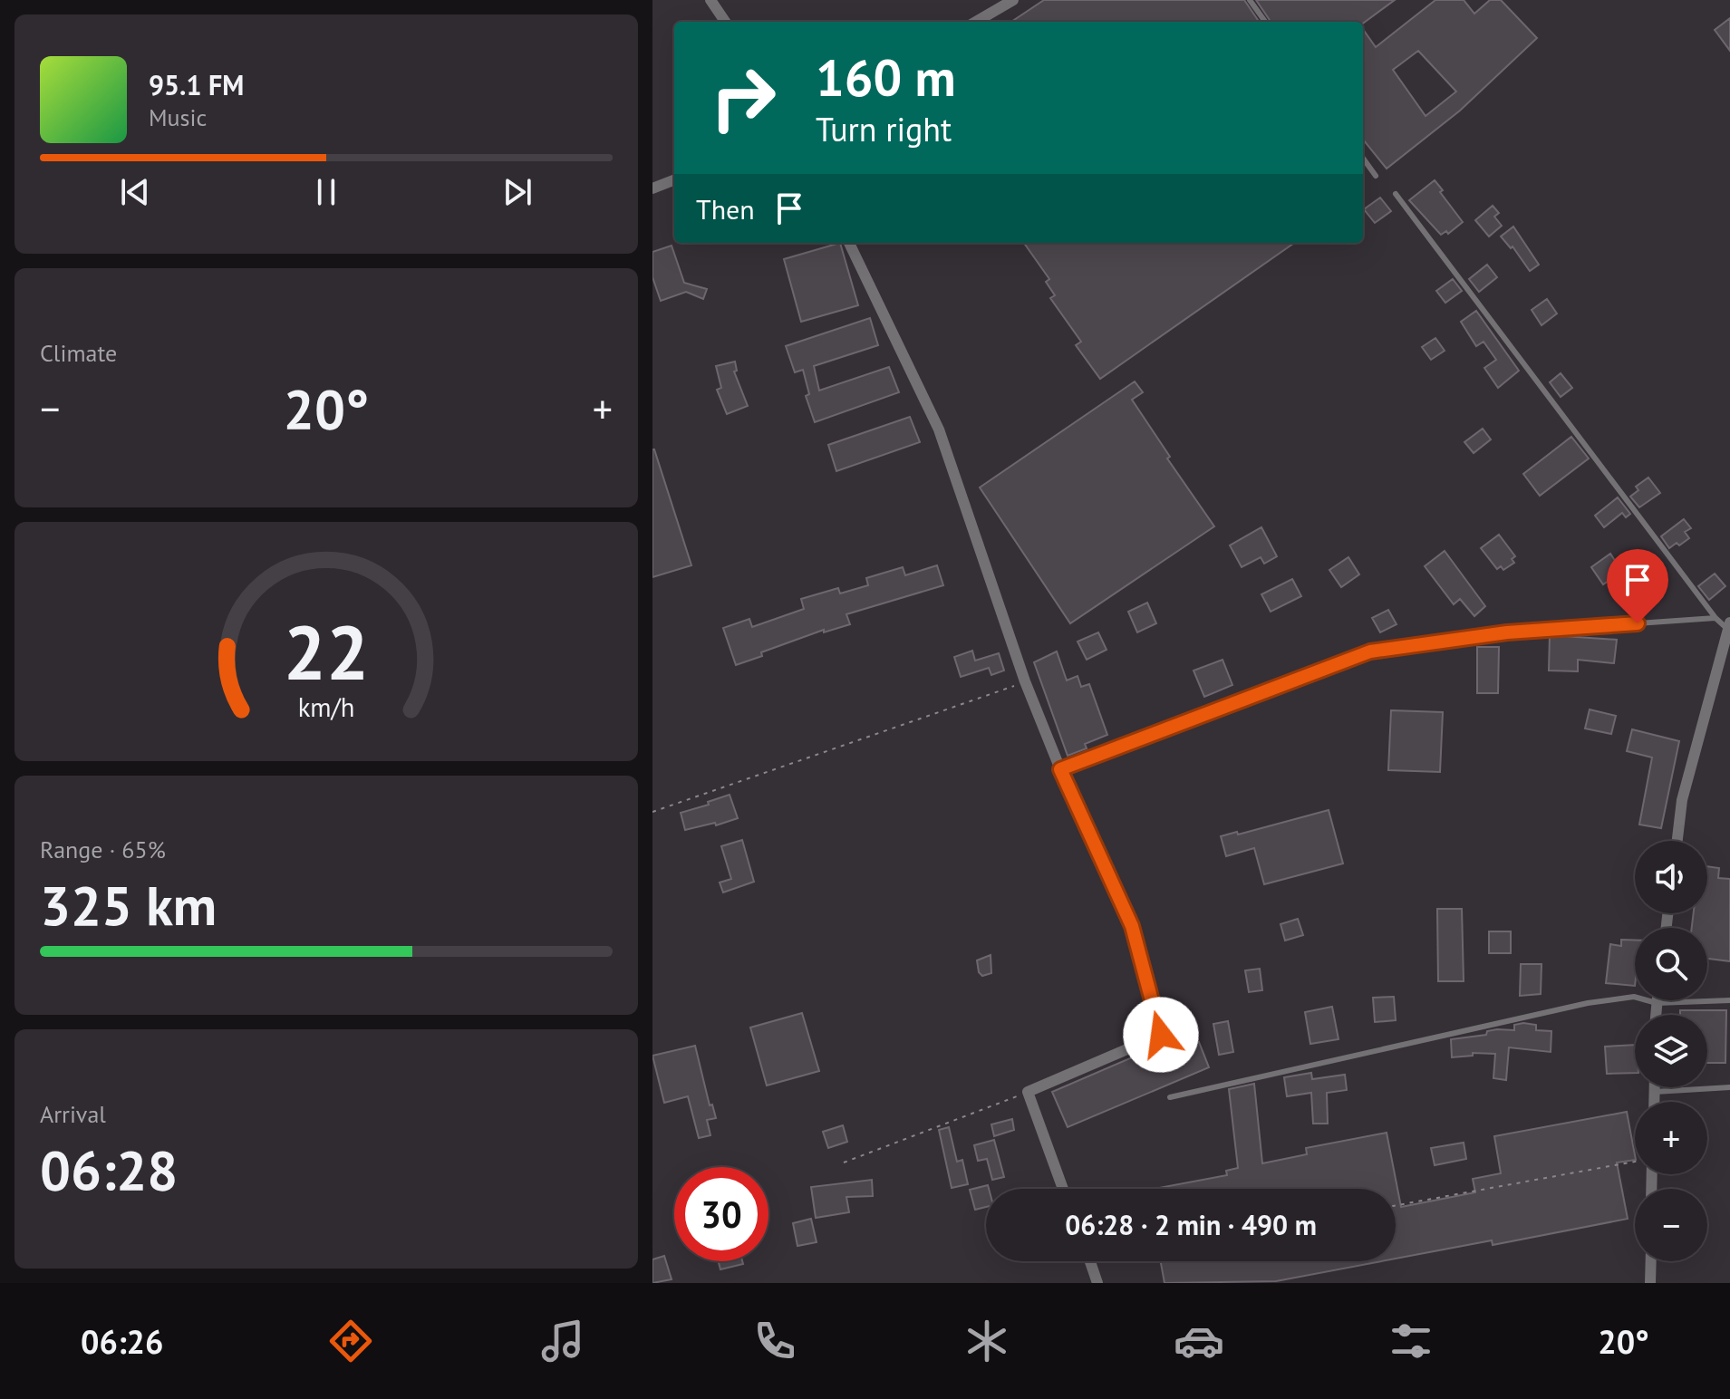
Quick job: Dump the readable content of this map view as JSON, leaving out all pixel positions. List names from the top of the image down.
{
  "page": {
    "turn": ["160 m", "Turn right"],
    "song": ["95.1 FM", "Music"],
    "then": "Then",
    "tile": [
      "Climate",
      ["Range · 65%", "325 km"],
      ["Arrival", "06:28"]
    ],
    "heat": ["−", "20°", "+"],
    "map_buttons": ["+", "−"],
    "limit": "30",
    "trip": "06:28 · 2 min · 490 m",
    "tabs": ["06:26", "20°"],
    "gauge": ["22", "km/h"]
  }
}
